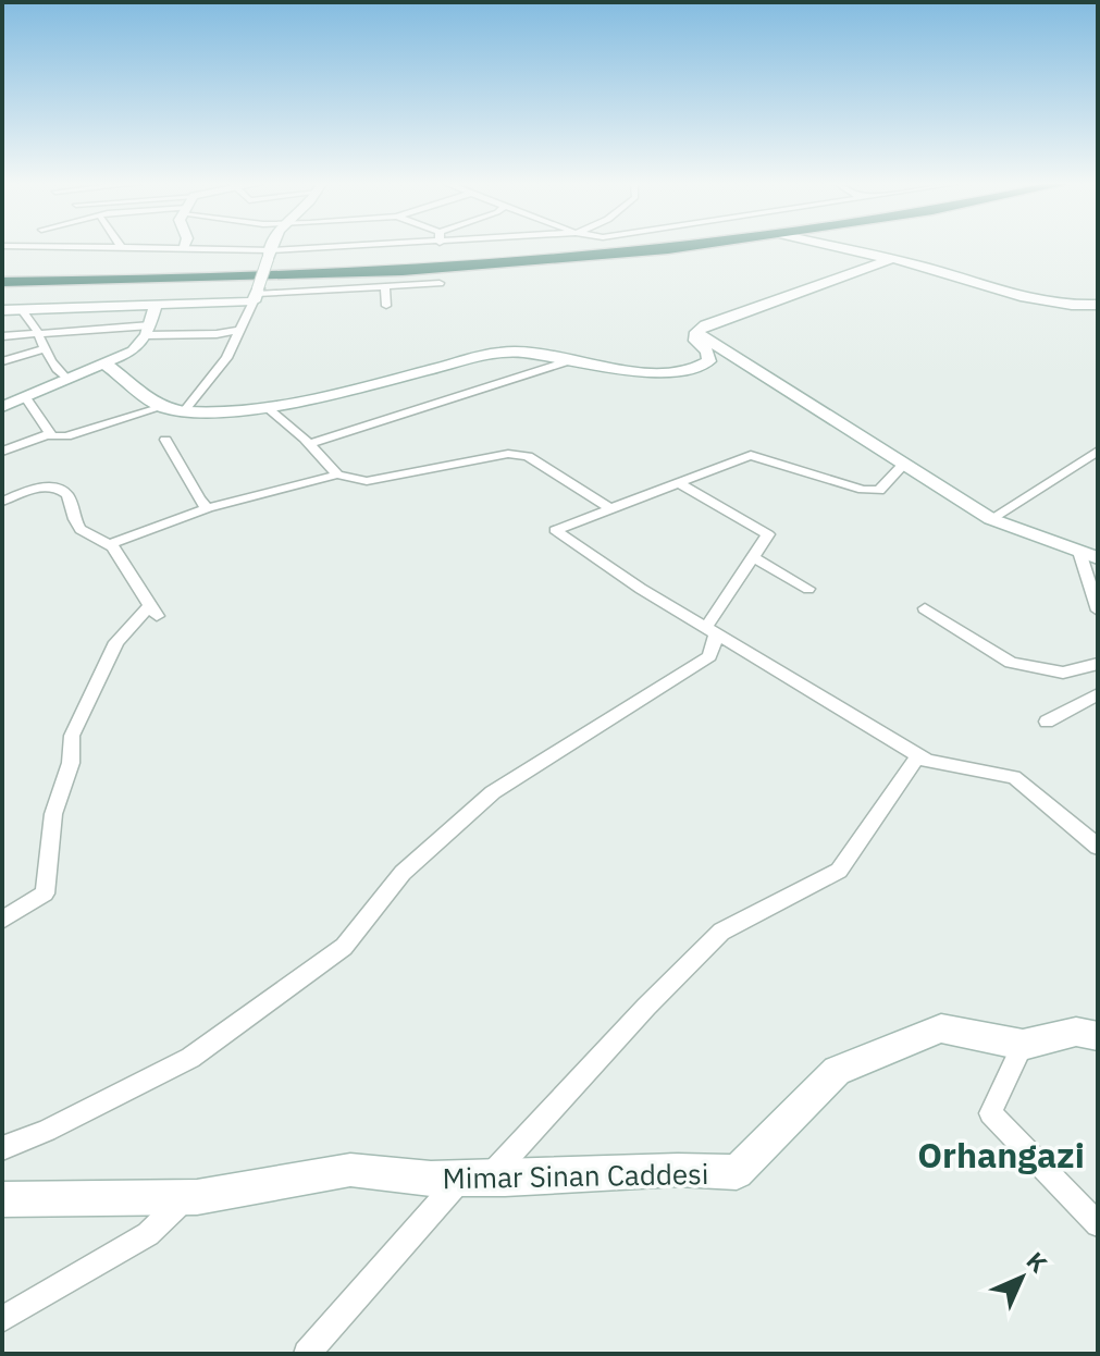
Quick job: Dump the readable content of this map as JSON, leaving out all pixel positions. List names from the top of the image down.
{
  "streets": {
    "street": ["Mimar Sinan Caddesi"]
  },
  "districts": ["Orhangazi"],
  "north": "top right"
}
